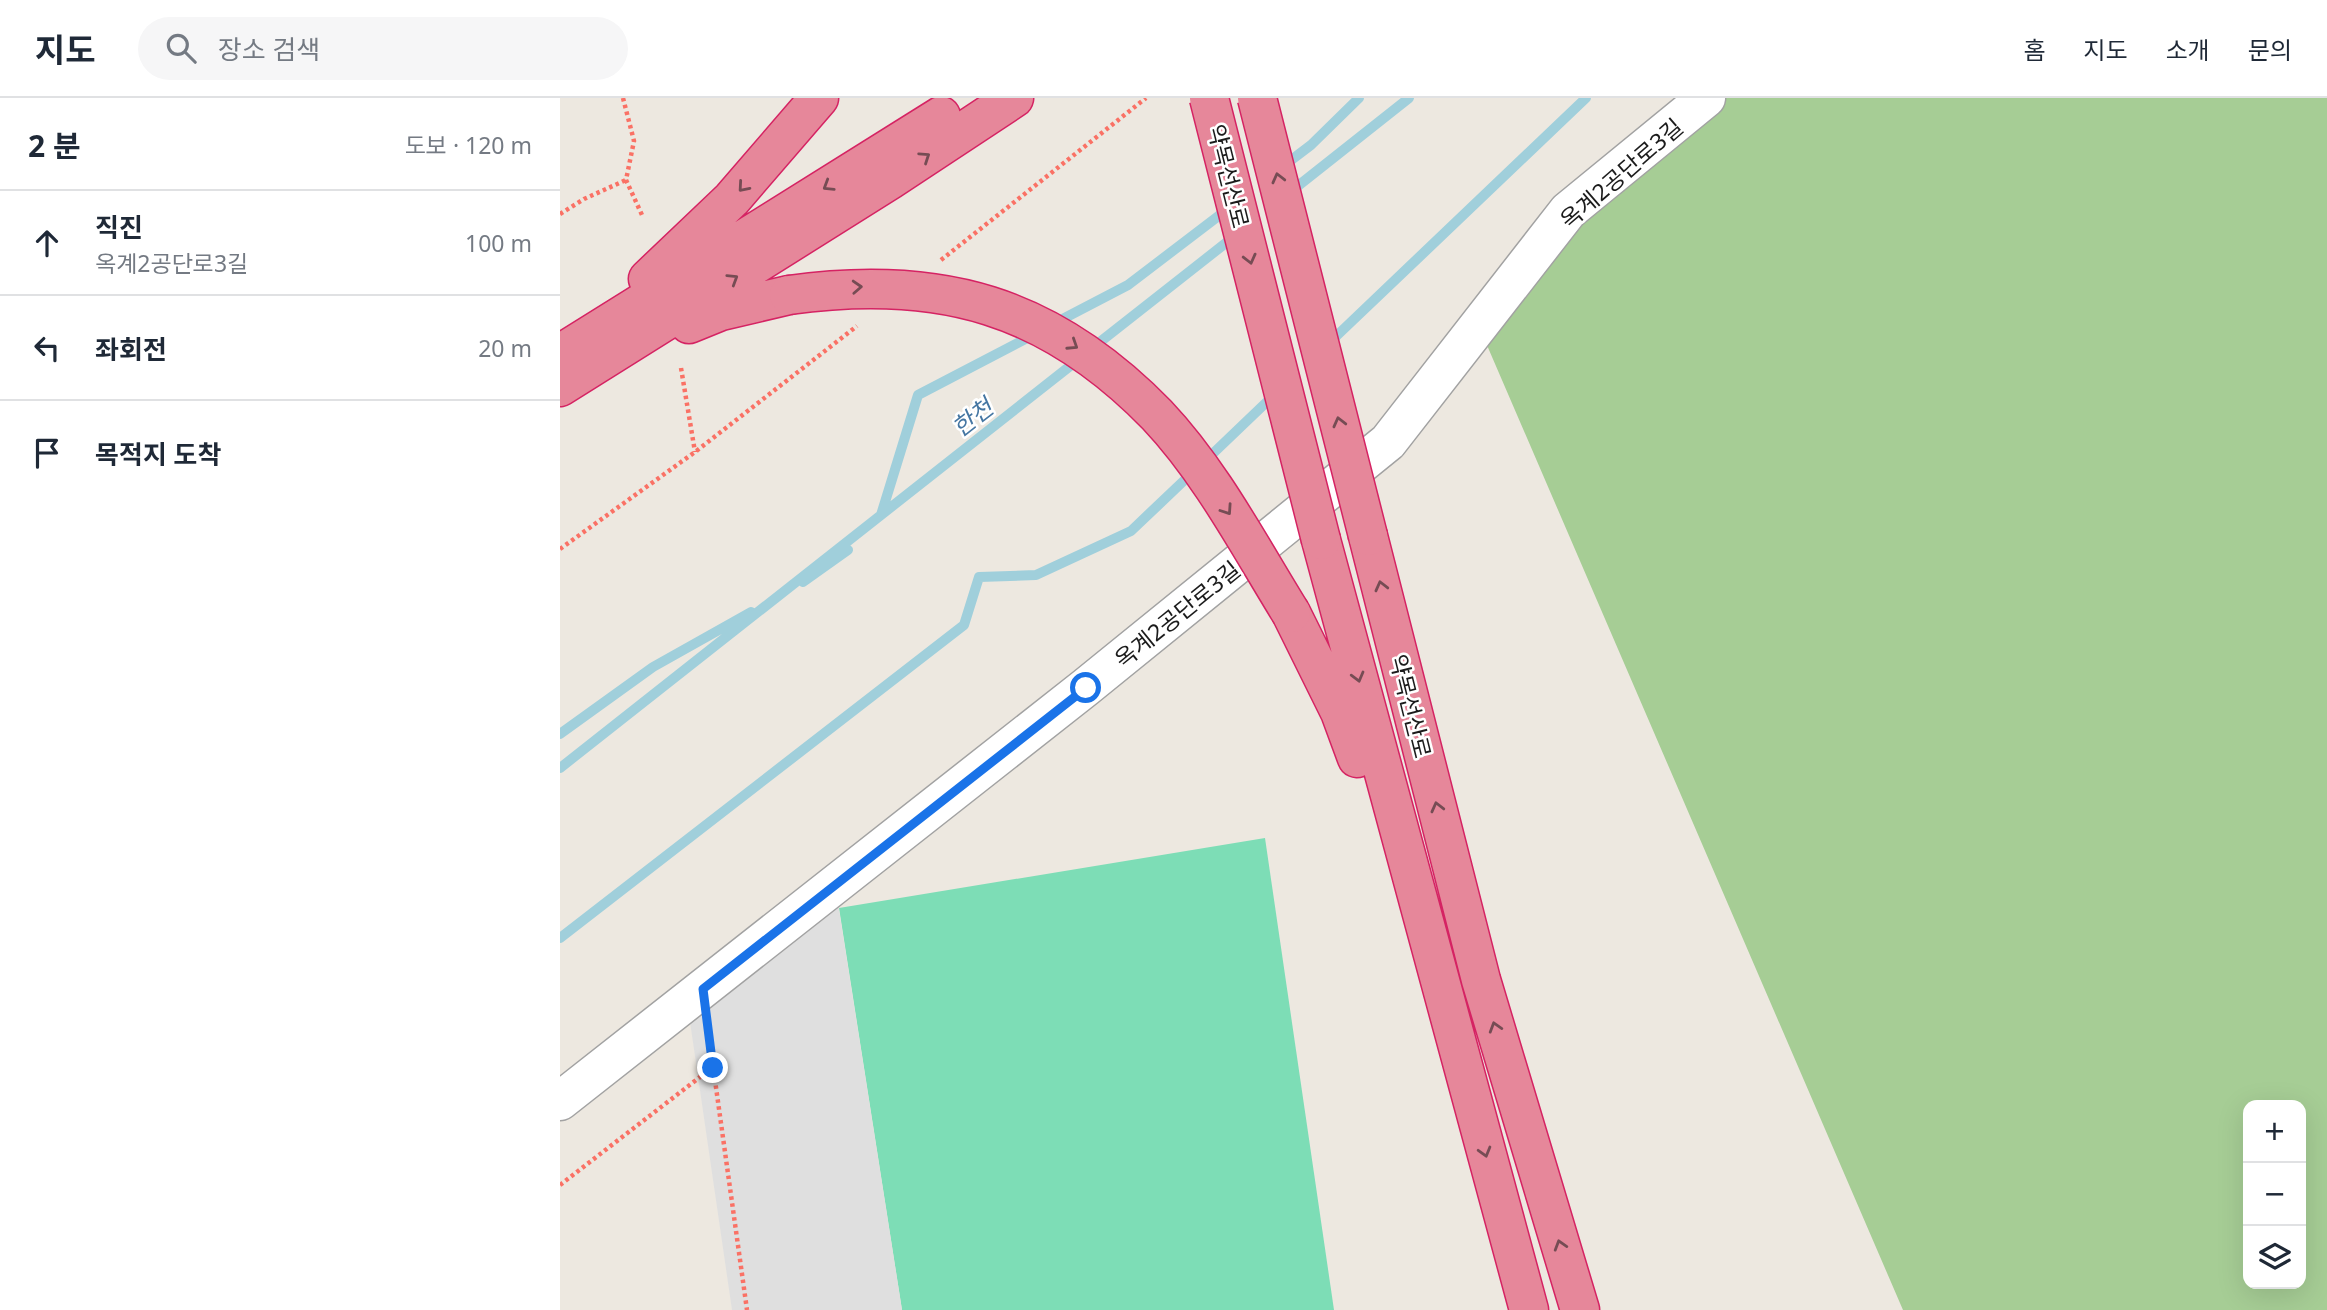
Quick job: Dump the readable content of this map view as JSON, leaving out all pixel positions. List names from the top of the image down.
{
  "streets": {
    "highway": ["약목선산로"],
    "street": ["옥계2공단로3길"]
  },
  "water": ["한천"],
  "page": {
    "header": "지도",
    "search": "장소 검색",
    "nav": [
      "홈",
      "지도",
      "소개",
      "문의"
    ],
    "heading": ["2 분", "도보 · 120 m"],
    "list": [
      ["직진", "옥계2공단로3길", "100 m"],
      ["좌회전", "20 m"],
      "목적지 도착"
    ],
    "map_buttons": ["+", "−"]
  }
}
